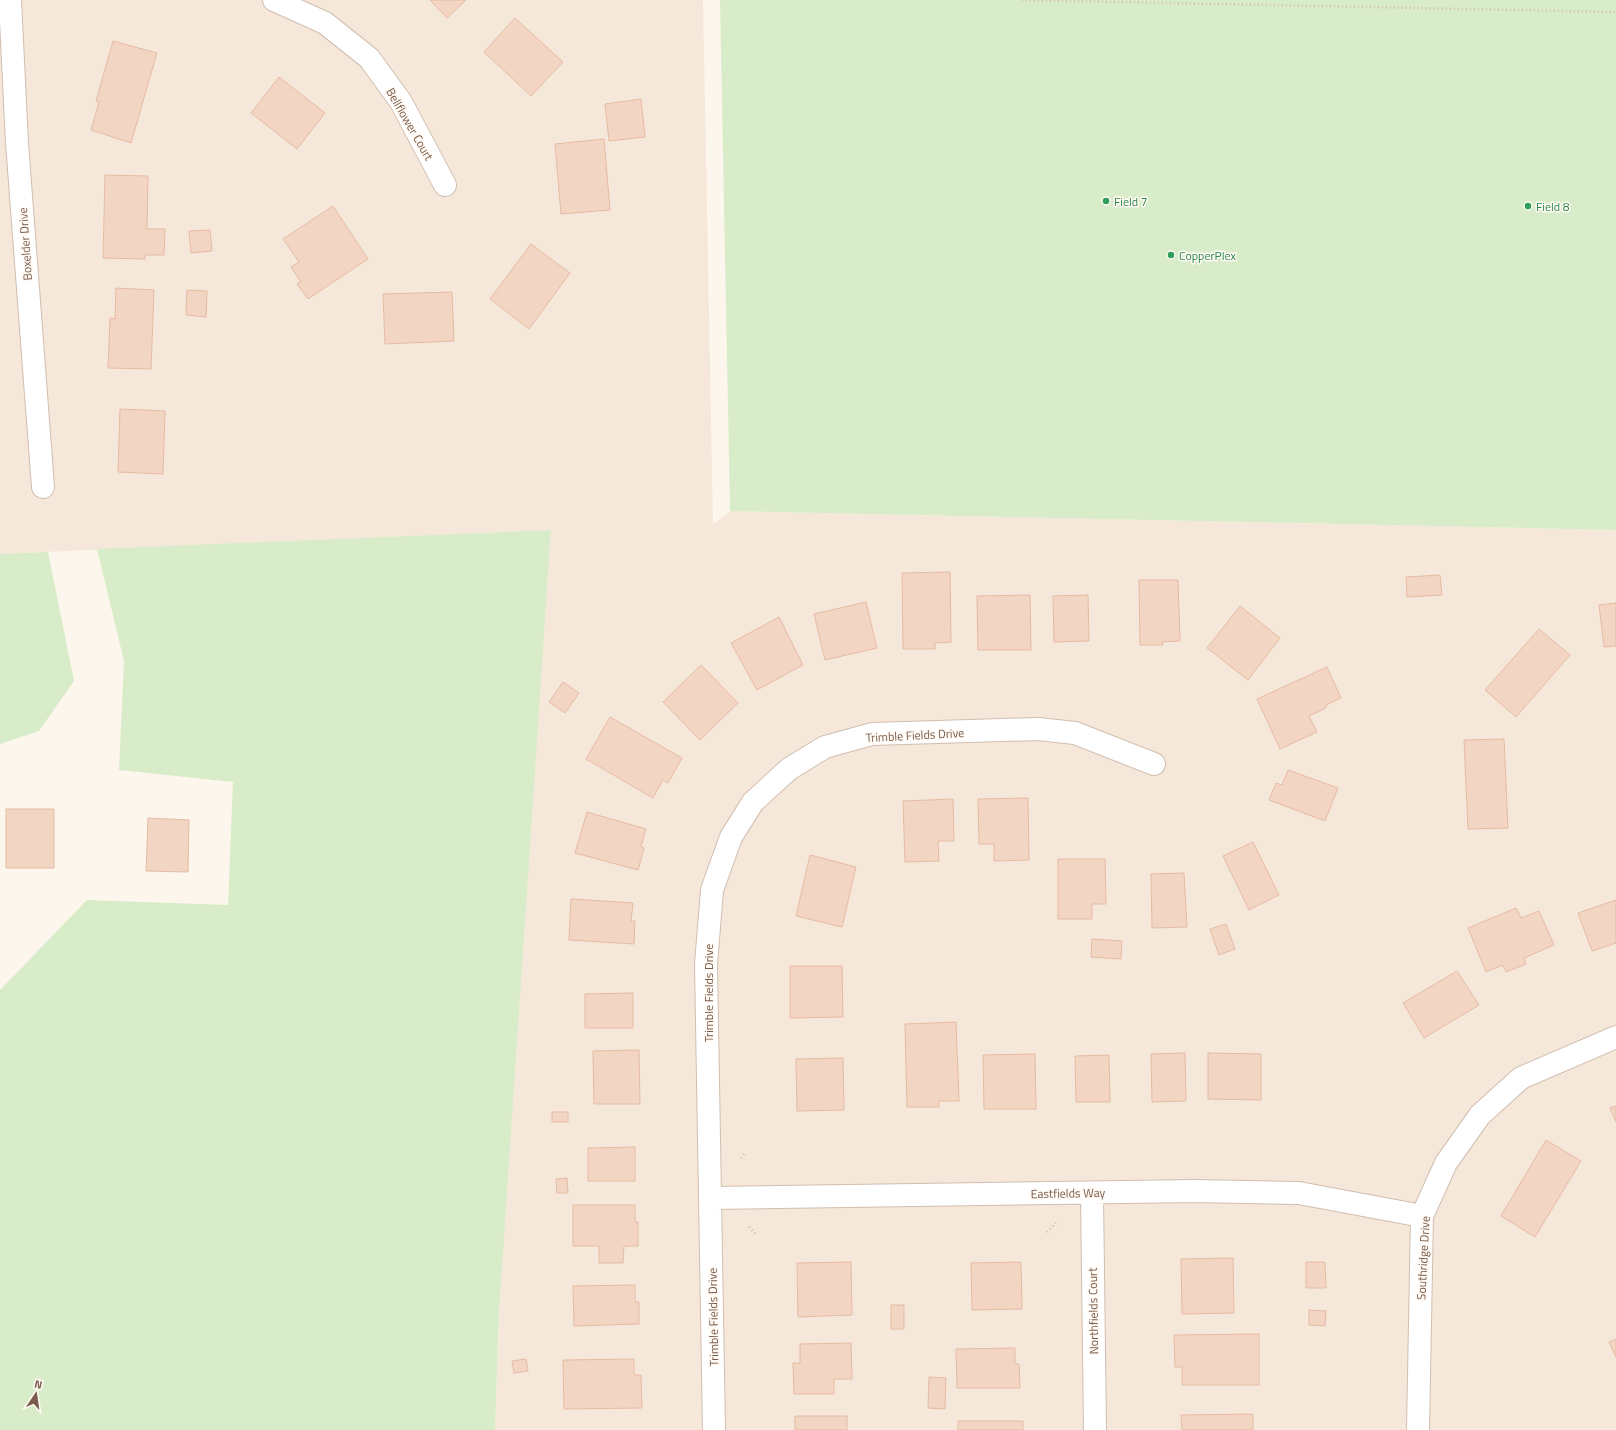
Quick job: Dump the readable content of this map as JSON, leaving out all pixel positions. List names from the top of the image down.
{
  "streets": {
    "street": [
      "Bellflower Court",
      "Boxelder Drive",
      "Trimble Fields Drive",
      "Eastfields Way",
      "Southridge Drive",
      "Northfields Court"
    ]
  },
  "crossings": [
    ["Trimble Fields Drive", "Eastfields Way"],
    ["Eastfields Way", "Southridge Drive"],
    ["Eastfields Way", "Northfields Court"]
  ],
  "places": ["Field 7", "Field 8", "CopperPlex"],
  "north": "top"
}
